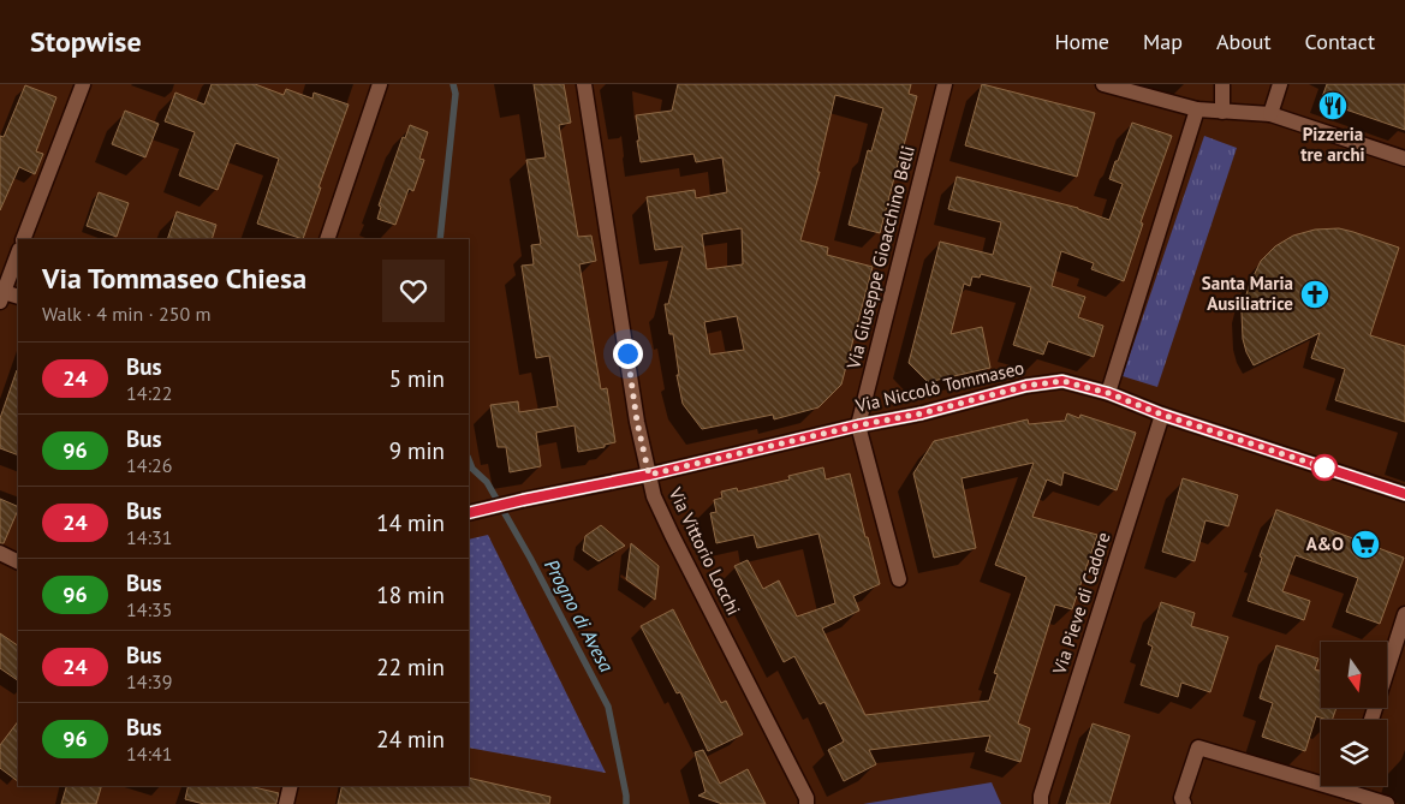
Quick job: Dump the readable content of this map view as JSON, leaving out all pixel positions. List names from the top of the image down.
{
  "streets": {
    "street": [
      "Via Giuseppe Gioacchino Belli",
      "Via Niccolò Tommaseo",
      "Via Vittorio Locchi",
      "Via Pieve di Cadore"
    ]
  },
  "crossings": [
    ["Via Giuseppe Gioacchino Belli", "Via Niccolò Tommaseo"],
    ["Via Niccolò Tommaseo", "Via Vittorio Locchi"],
    ["Via Niccolò Tommaseo", "Via Pieve di Cadore"]
  ],
  "water": ["Progno di Avesa"],
  "places": {
    "restaurant": ["Pizzeria tre archi"],
    "church": ["Santa Maria Ausiliatrice"],
    "supermarket": ["A&O"]
  },
  "lines": ["bus line 24"],
  "north": "bottom",
  "page": {
    "header": "Stopwise",
    "nav": [
      "Home",
      "Map",
      "About",
      "Contact"
    ],
    "heading": ["Via Tommaseo Chiesa", "Walk · 4 min · 250 m"],
    "list": [
      {
        "mark": "24",
        "name": "Bus",
        "note": "14:22",
        "value": "5 min"
      },
      {
        "mark": "96",
        "name": "Bus",
        "note": "14:26",
        "value": "9 min"
      },
      {
        "mark": "24",
        "name": "Bus",
        "note": "14:31",
        "value": "14 min"
      },
      {
        "mark": "96",
        "name": "Bus",
        "note": "14:35",
        "value": "18 min"
      },
      {
        "mark": "24",
        "name": "Bus",
        "note": "14:39",
        "value": "22 min"
      },
      {
        "mark": "96",
        "name": "Bus",
        "note": "14:41",
        "value": "24 min"
      }
    ]
  }
}
